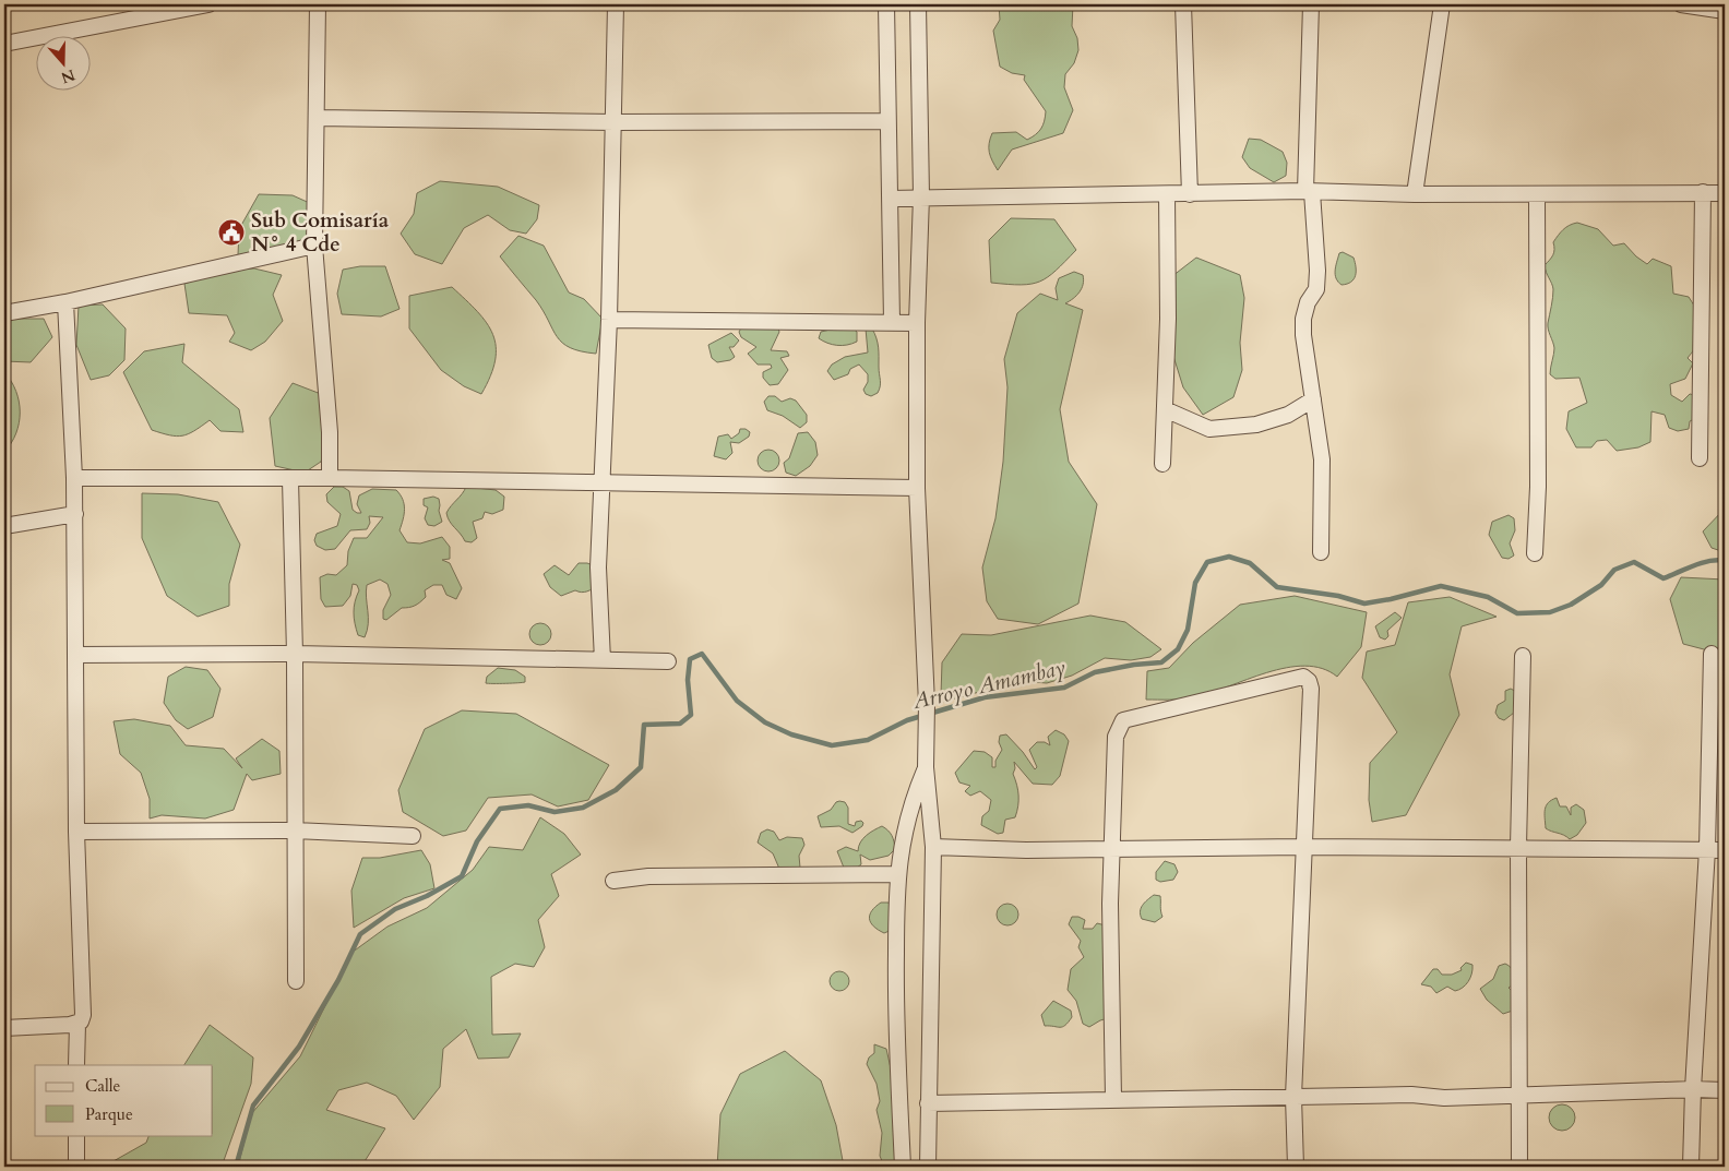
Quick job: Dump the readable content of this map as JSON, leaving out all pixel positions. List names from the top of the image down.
{
  "water": ["Arroyo Amambay"],
  "places": {
    "public building": ["Sub Comisaría N° 4 Cde"]
  },
  "legend": ["Calle", "Parque"],
  "north": "bottom"
}
